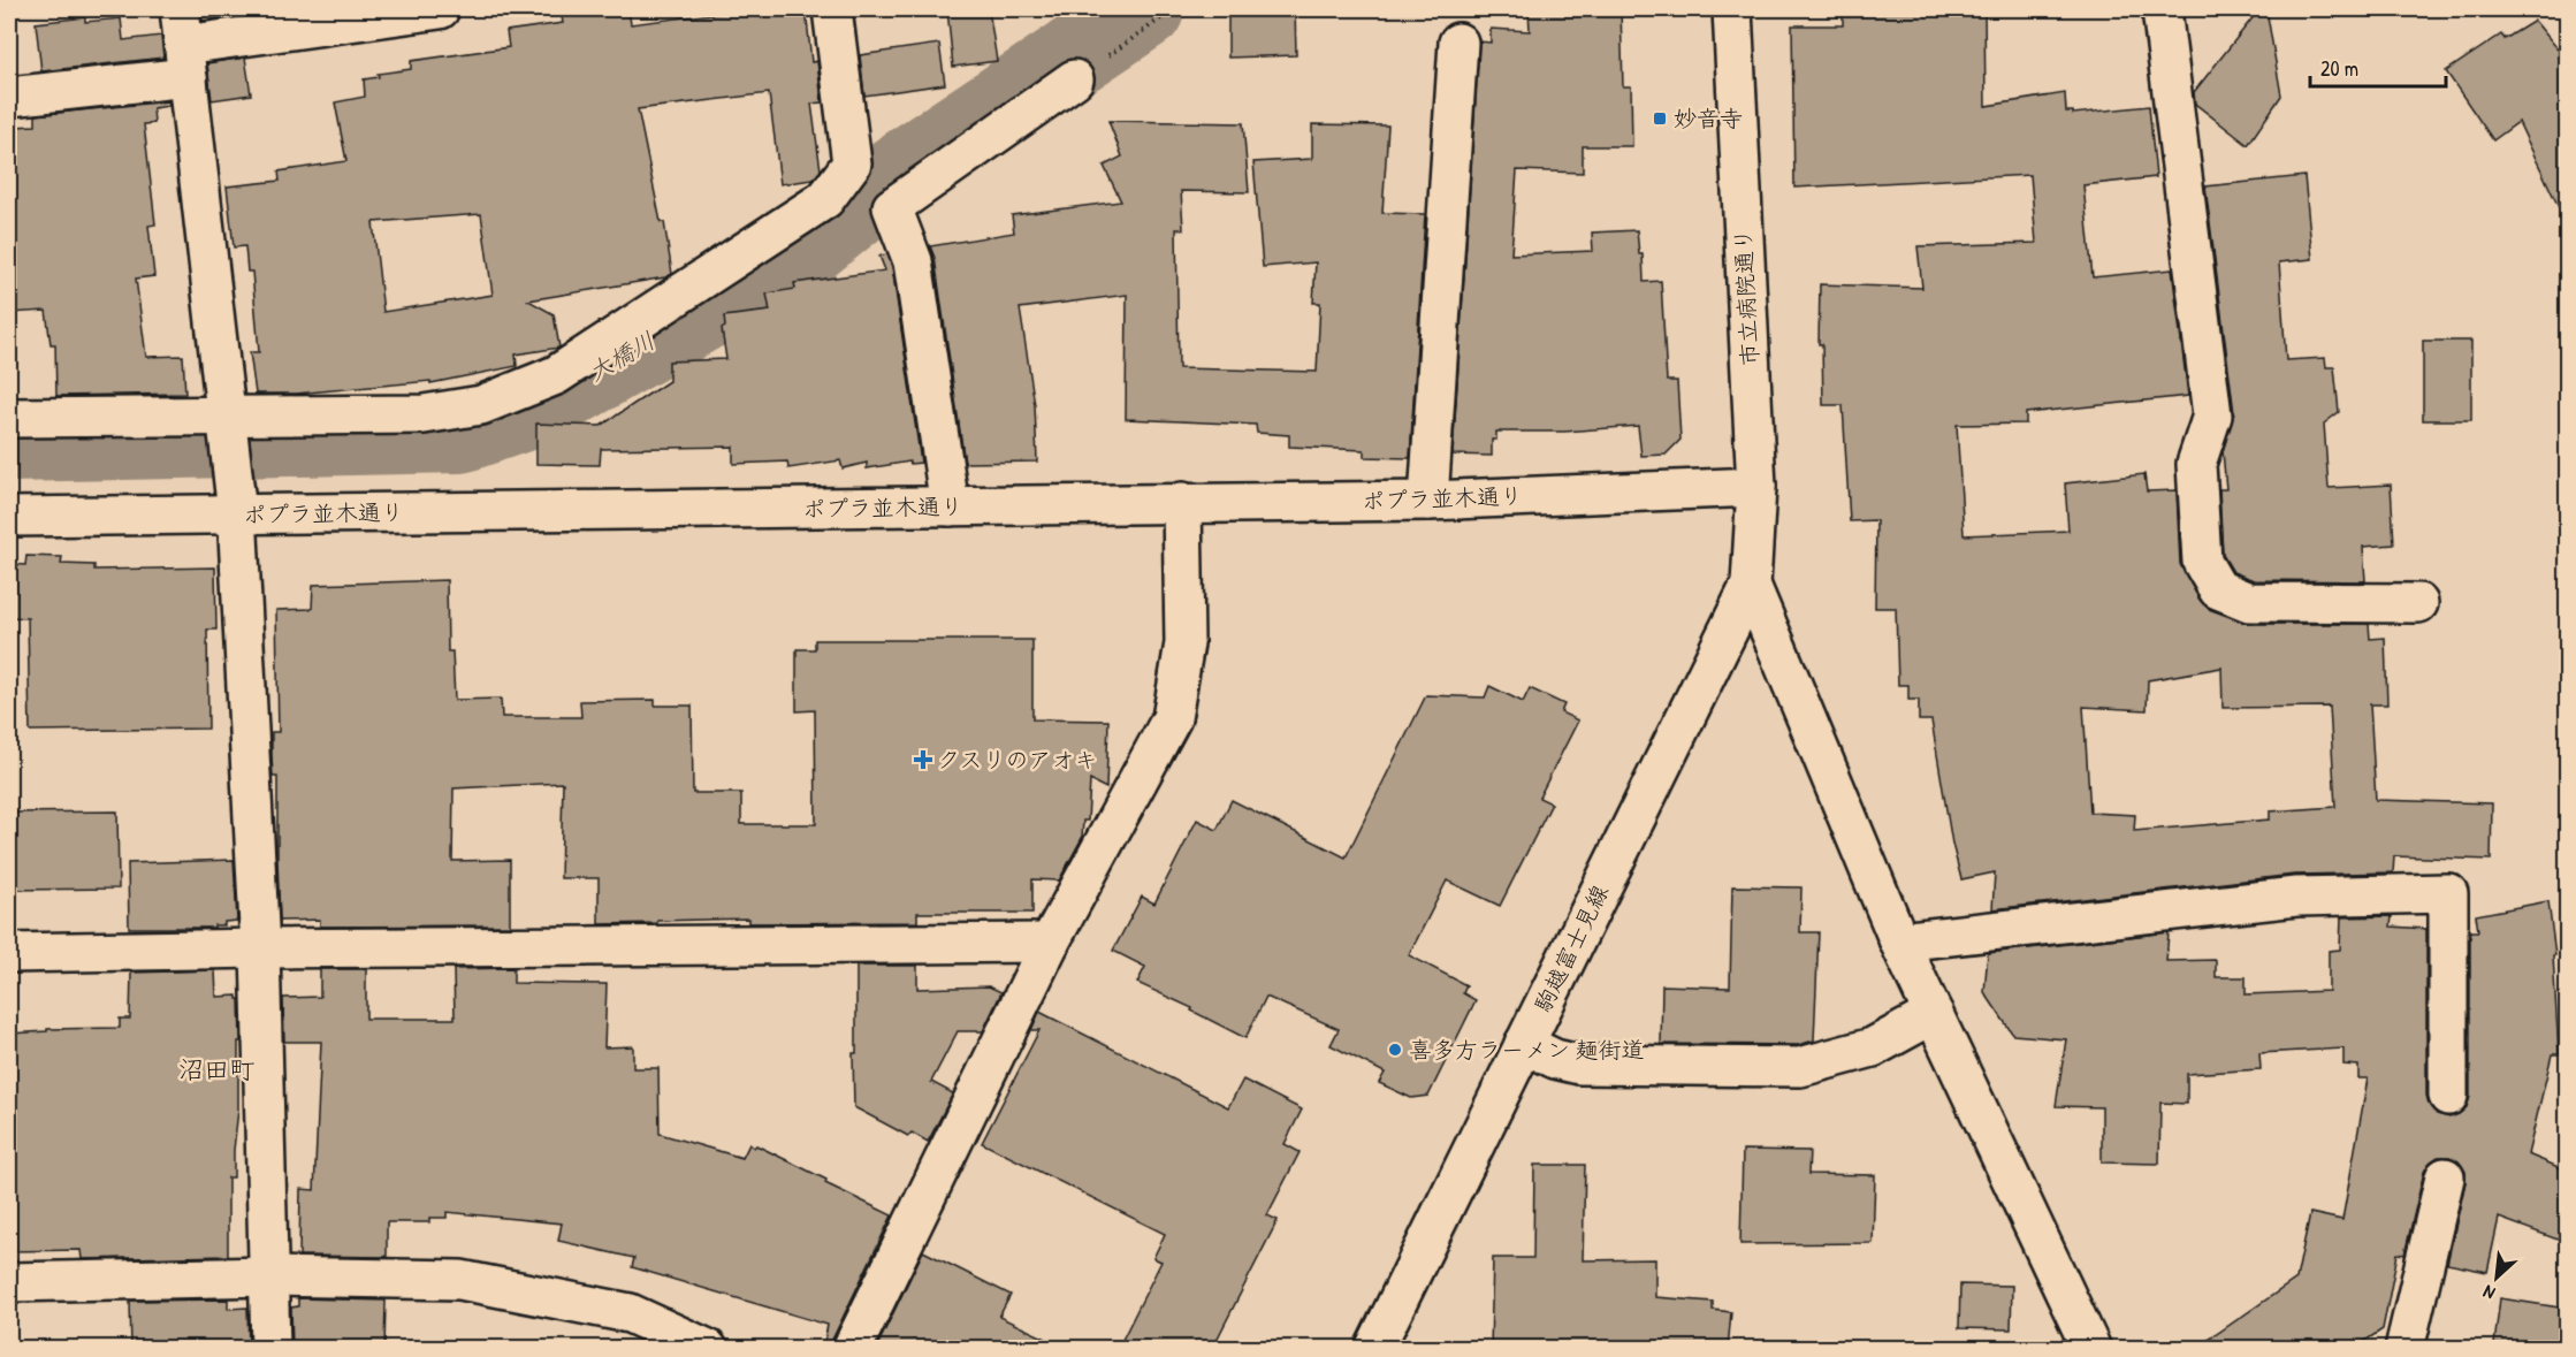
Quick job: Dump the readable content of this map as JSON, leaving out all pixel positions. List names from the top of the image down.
{
  "streets": {
    "street": ["市立病院通り", "ポプラ並木通り", "駒越富士見線"]
  },
  "crossings": [
    ["市立病院通り", "ポプラ並木通り"],
    ["市立病院通り", "駒越富士見線"]
  ],
  "districts": ["沼田町"],
  "water": ["大橋川"],
  "places": {
    "transit": ["妙音寺"],
    "health": ["クスリのアオキ"],
    "other": ["喜多方ラーメン 麺街道"]
  },
  "scale_bar": "20 m",
  "north": "bottom left"
}
